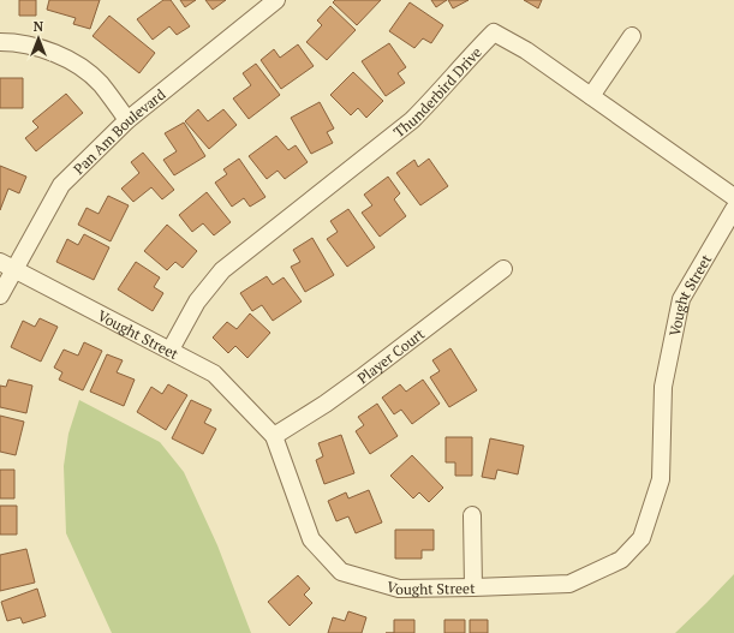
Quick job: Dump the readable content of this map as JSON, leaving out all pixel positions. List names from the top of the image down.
{
  "streets": {
    "street": [
      "Thunderbird Drive",
      "Pan Am Boulevard",
      "Vought Street",
      "Player Court"
    ]
  },
  "crossings": [
    ["Thunderbird Drive", "Vought Street"],
    ["Pan Am Boulevard", "Vought Street"],
    ["Vought Street", "Player Court"]
  ],
  "north": "top"
}
